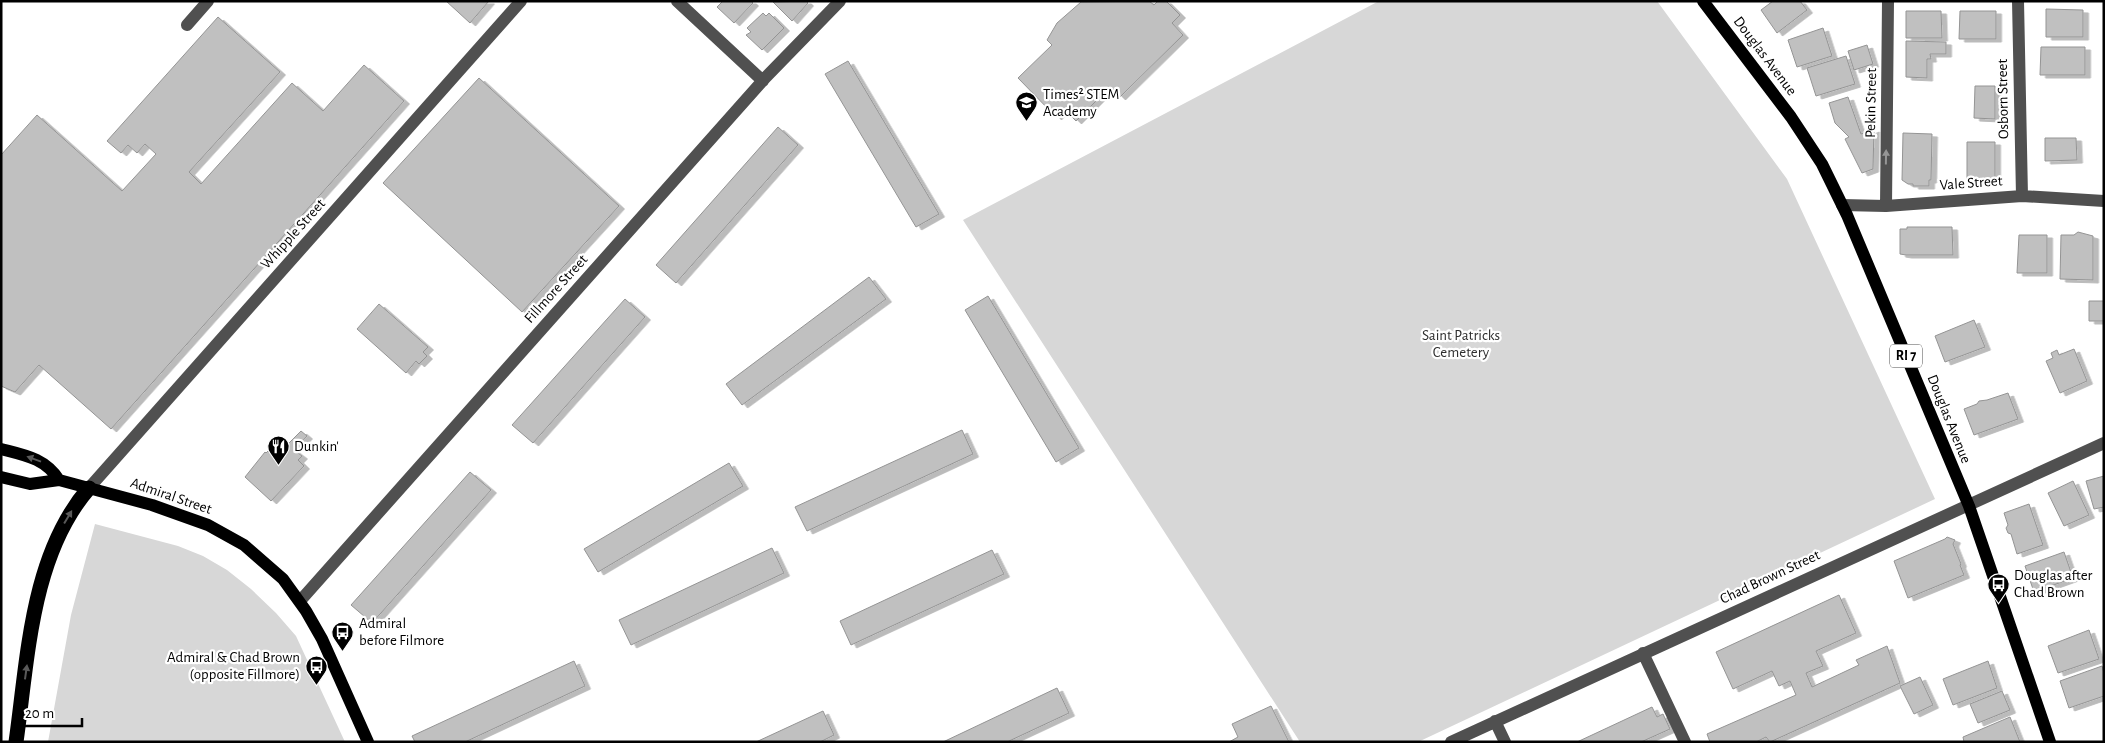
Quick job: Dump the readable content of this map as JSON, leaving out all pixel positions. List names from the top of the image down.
{
  "streets": {
    "main road": ["Douglas Avenue", "RI 7", "Admiral Street"],
    "street": [
      "Osborn Street",
      "Pekin Street",
      "Vale Street",
      "Whipple Street",
      "Fillmore Street",
      "Chad Brown Street"
    ]
  },
  "crossings": [
    ["Douglas Avenue", "Vale Street"],
    ["Douglas Avenue", "Chad Brown Street"],
    ["Osborn Street", "Vale Street"],
    ["Pekin Street", "Vale Street"],
    ["Whipple Street", "Admiral Street"],
    ["Fillmore Street", "Admiral Street"]
  ],
  "one_way": ["Pekin Street"],
  "parks": ["Saint Patricks Cemetery"],
  "places": {
    "school or university": ["Times² STEM Academy"],
    "restaurant": ["Dunkin'"],
    "bus stop": ["Douglas after Chad Brown", "Admiral before Filmore", "Admiral & Chad Brown (opposite Fillmore)"]
  },
  "scale_bar": "20 m"
}
